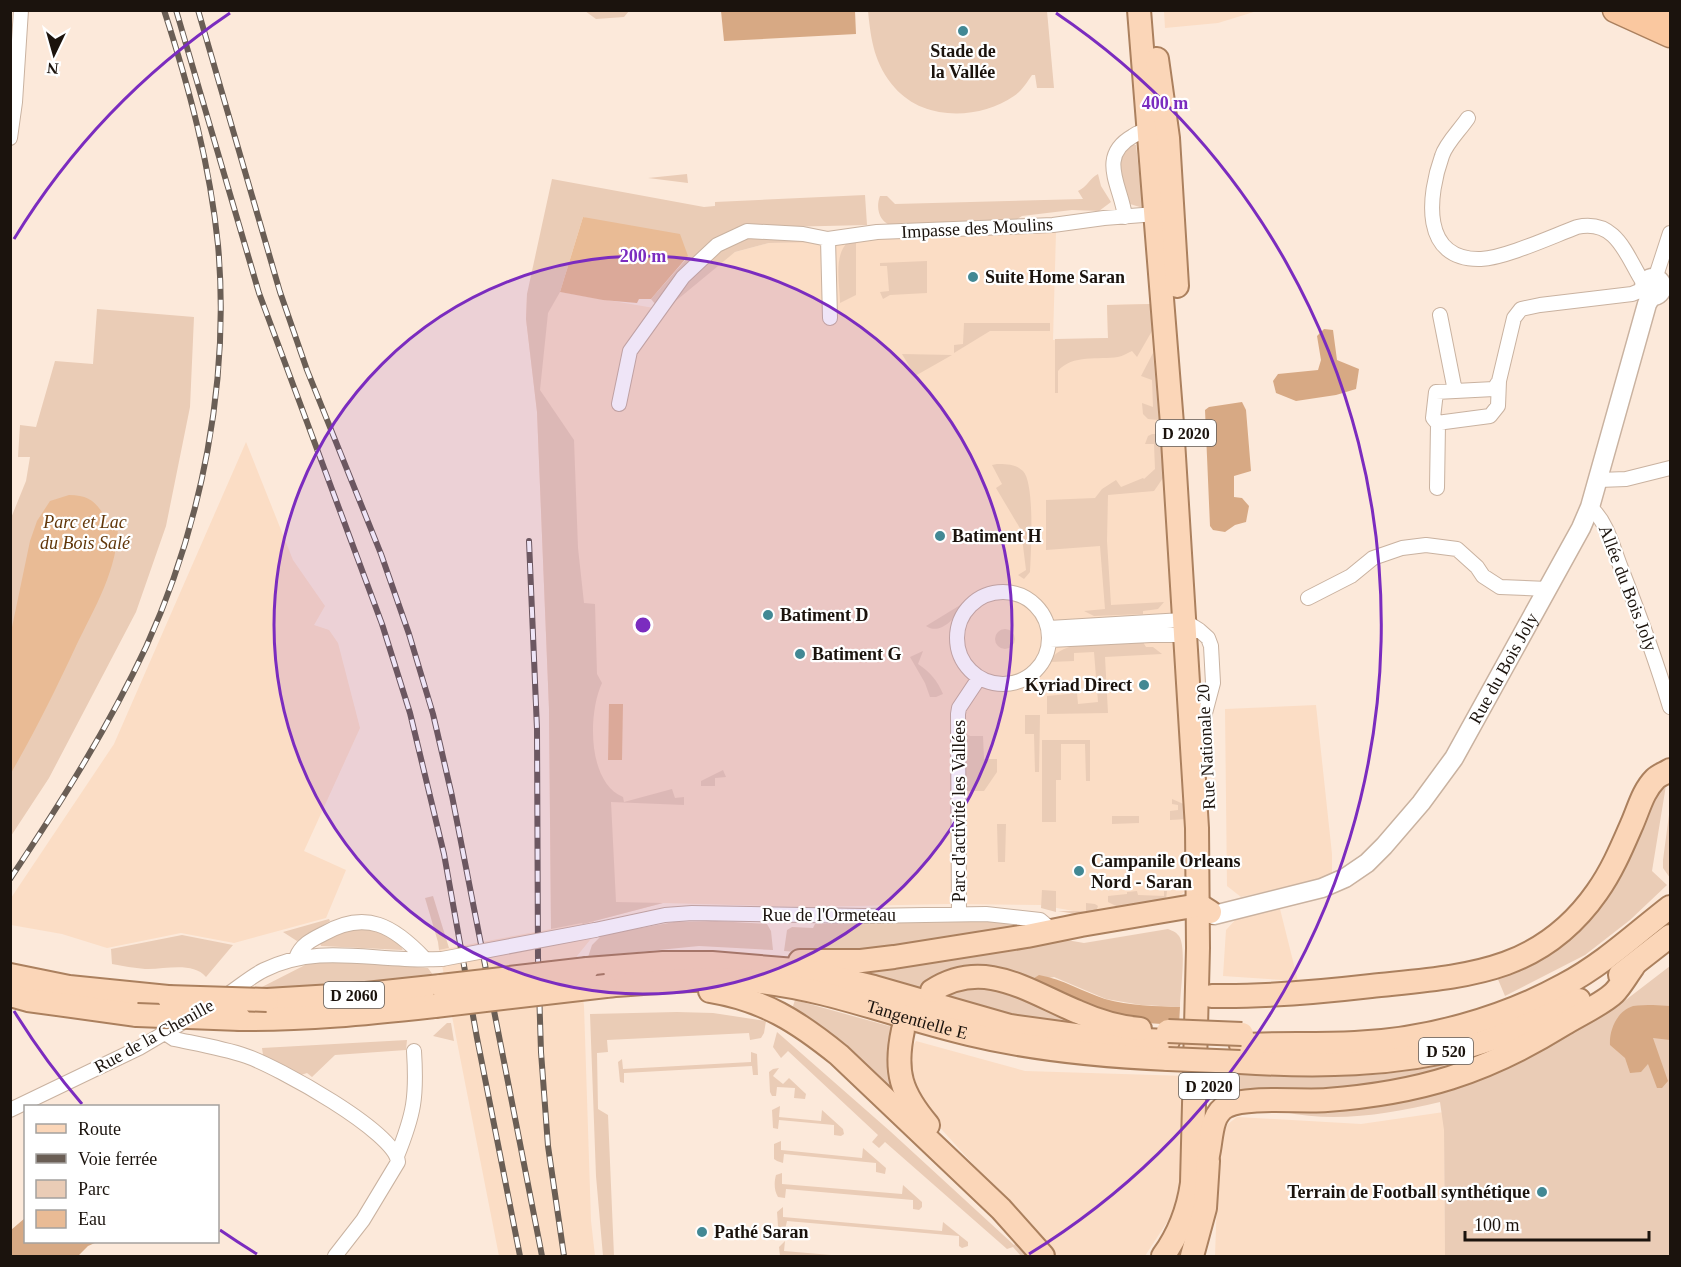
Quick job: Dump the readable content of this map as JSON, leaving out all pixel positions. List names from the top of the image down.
{
  "streets": {
    "main road": [
      "D 2020",
      "Rue Nationale 20",
      "D 2060",
      "D 520"
    ],
    "street": [
      "Impasse des Moulins",
      "Allée du Bois Joly",
      "Rue du Bois Joly",
      "Parc d'activité les Vallées",
      "Rue de l'Ormeteau",
      "Rue de la Chenille"
    ]
  },
  "crossings": [
    ["Impasse des Moulins", "Rue Nationale 20"],
    ["Allée du Bois Joly", "Rue du Bois Joly"],
    ["Rue du Bois Joly", "Rue Nationale 20"],
    ["Parc d'activité les Vallées", "Rue de l'Ormeteau"],
    ["Rue de l'Ormeteau", "Rue de la Chenille"],
    ["D 2060", "D 520"]
  ],
  "parks": ["Parc et Lac du Bois Salé"],
  "places": [
    "Stade de la Vallée",
    "Suite Home Saran",
    "Batiment H",
    "Batiment D",
    "Batiment G",
    "Kyriad Direct",
    "Campanile Orleans Nord - Saran",
    "Terrain de Football synthétique",
    "Pathé Saran"
  ],
  "legend": [
    "Route",
    "Voie ferrée",
    "Parc",
    "Eau"
  ],
  "scale_bar": "100 m",
  "north": "bottom",
  "rings": ["400 m", "200 m"]
}
